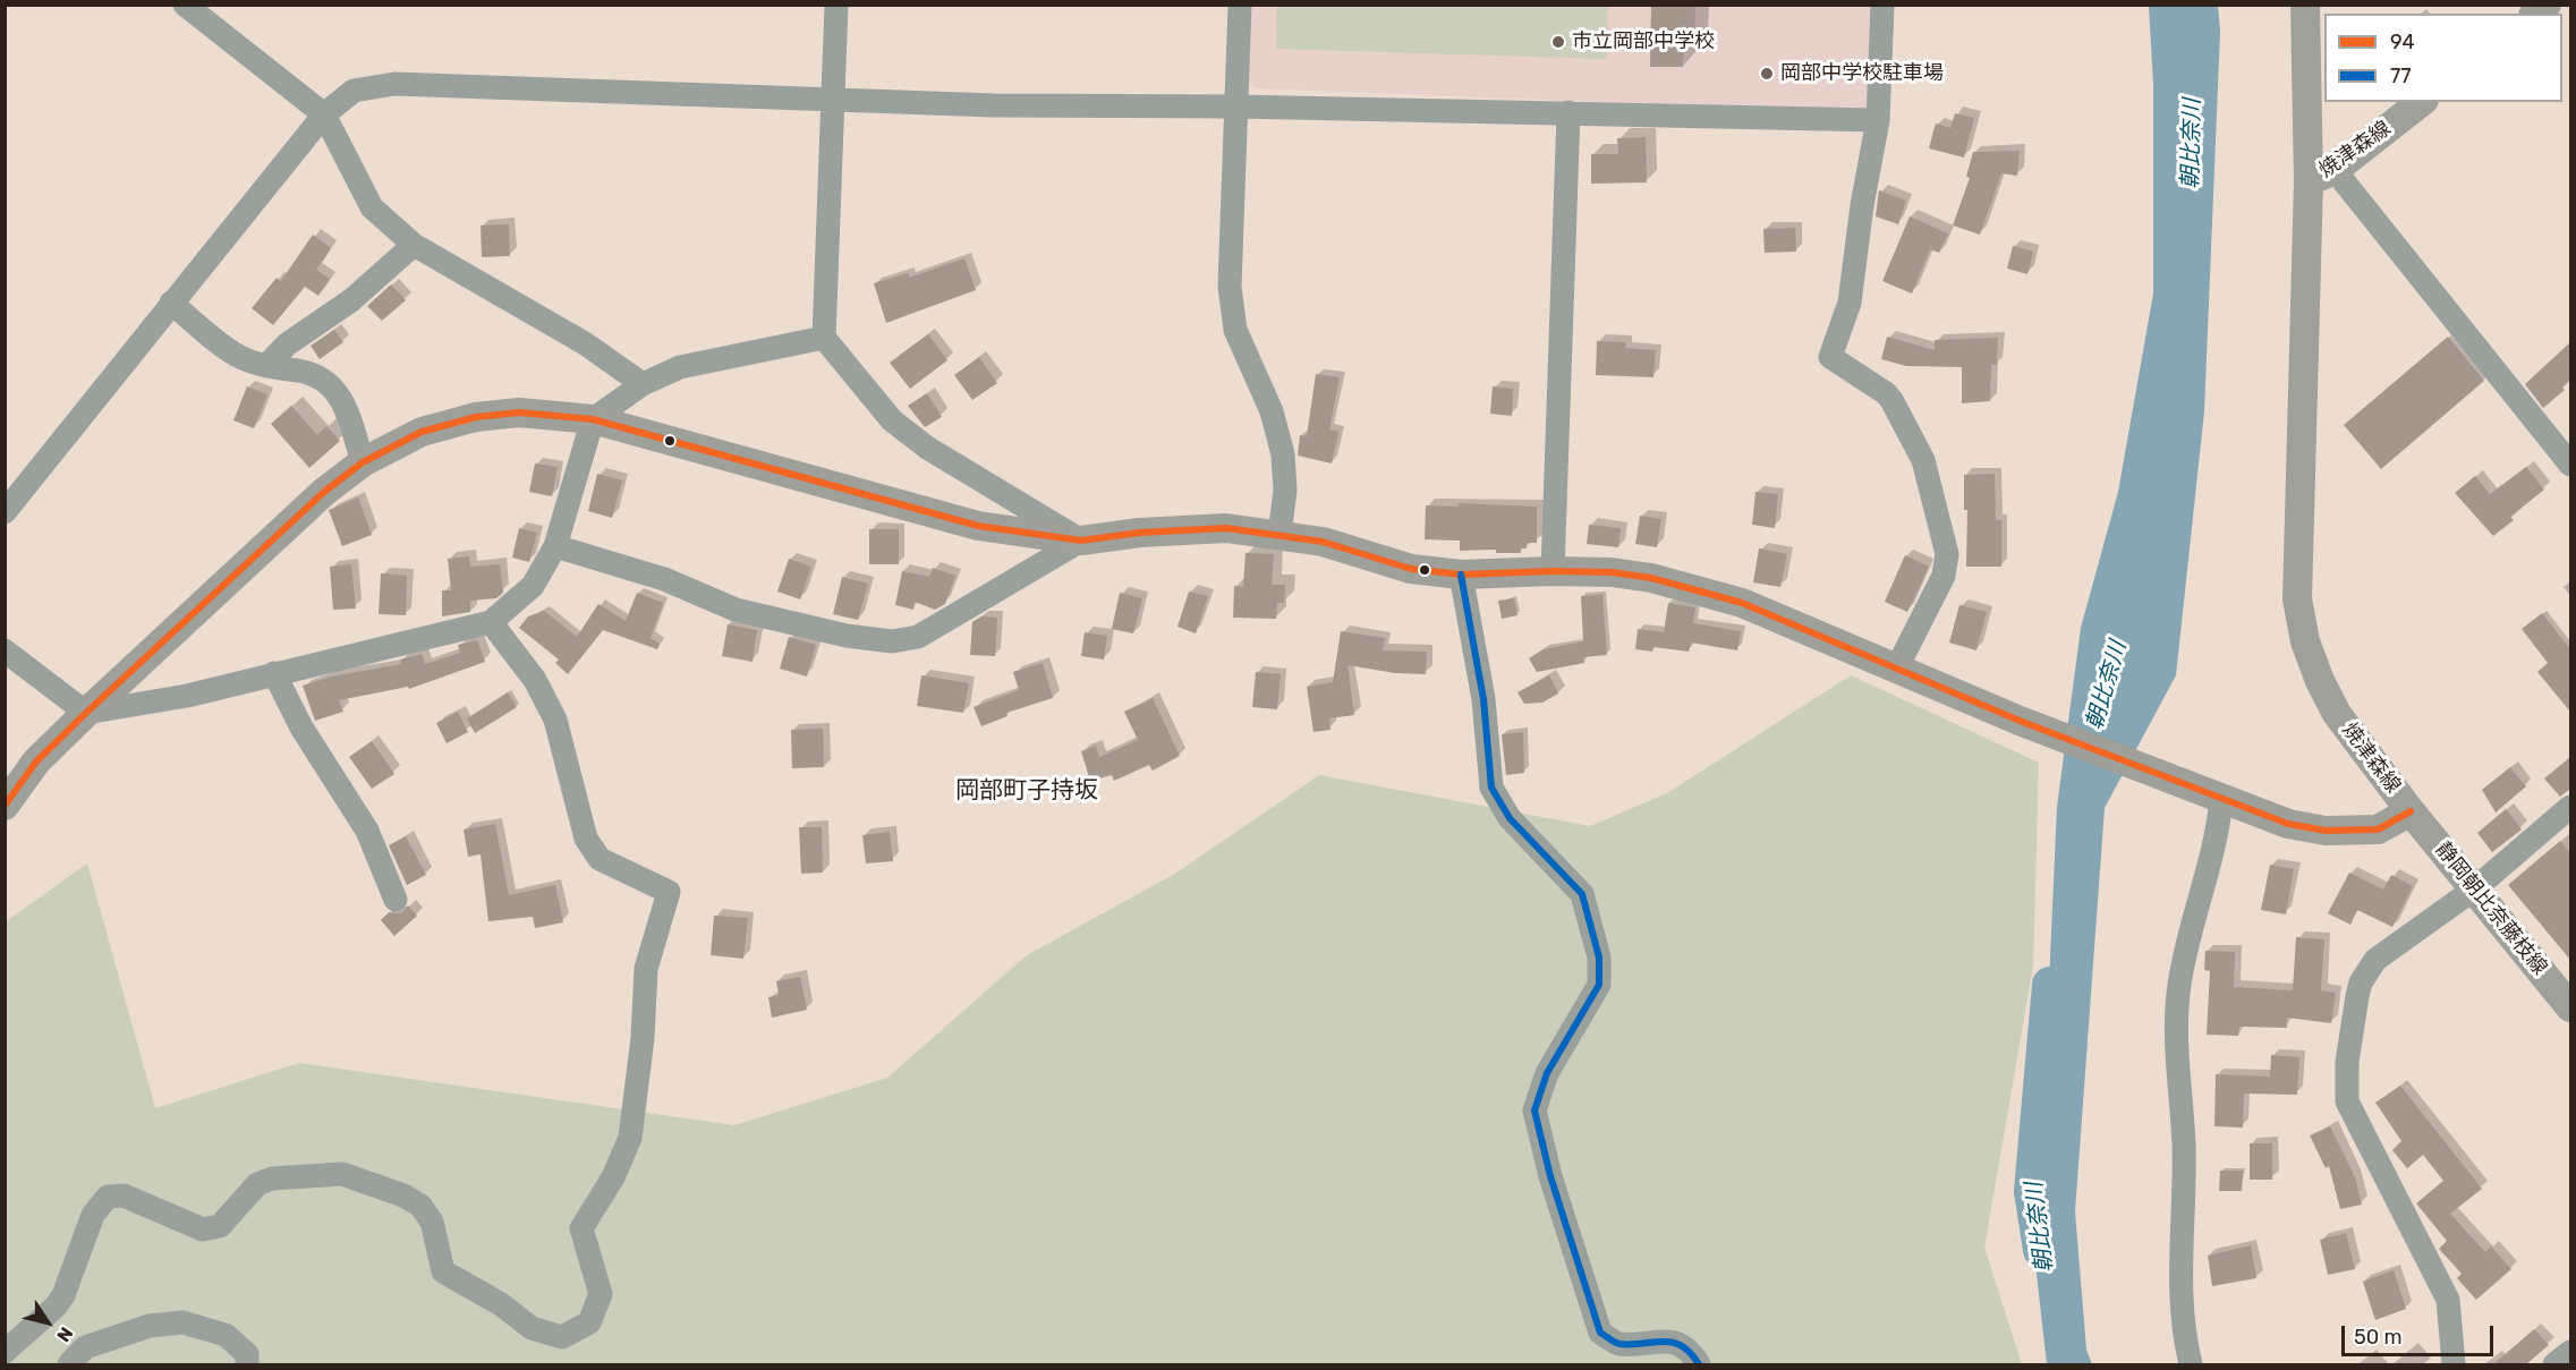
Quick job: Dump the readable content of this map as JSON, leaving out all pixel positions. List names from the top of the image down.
{
  "streets": {
    "main road": ["焼津森線", "静岡朝比奈藤枝線"]
  },
  "crossings": [
    ["焼津森線", "静岡朝比奈藤枝線"]
  ],
  "districts": ["岡部町子持坂"],
  "water": ["朝比奈川"],
  "places": ["市立岡部中学校", "岡部中学校駐車場"],
  "lines": ["transit line 94", "transit line 77"],
  "legend": ["94", "77"],
  "scale_bar": "50 m",
  "north": "bottom right"
}
